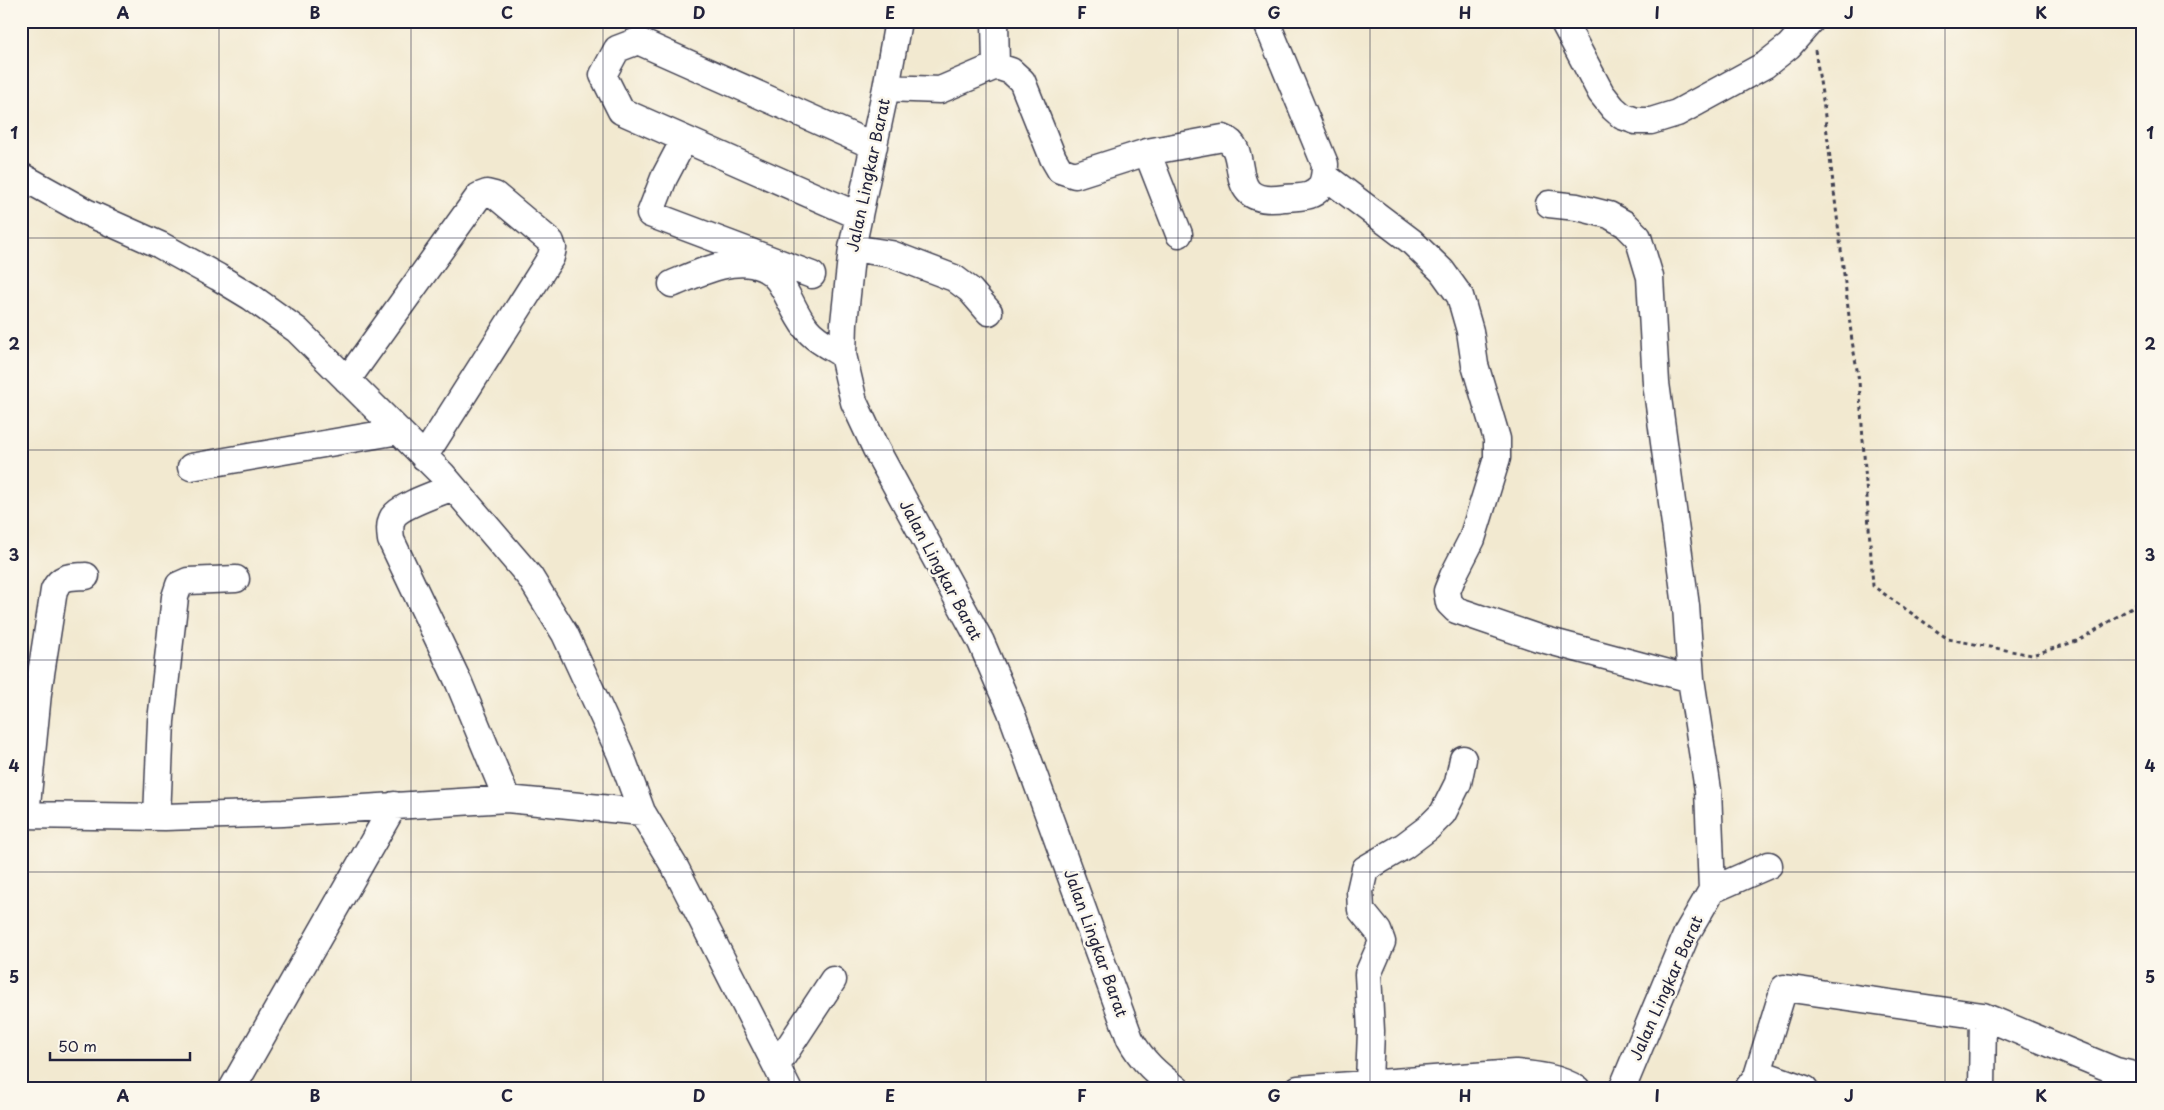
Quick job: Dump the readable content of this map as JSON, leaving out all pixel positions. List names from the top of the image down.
{
  "streets": {
    "street": ["Jalan Lingkar Barat"]
  },
  "scale_bar": "50 m",
  "grid": {
    "columns": [
      "A",
      "B",
      "C",
      "D",
      "E",
      "F",
      "G",
      "H",
      "I",
      "J",
      "K"
    ],
    "rows": [
      "1",
      "2",
      "3",
      "4",
      "5"
    ]
  }
}
